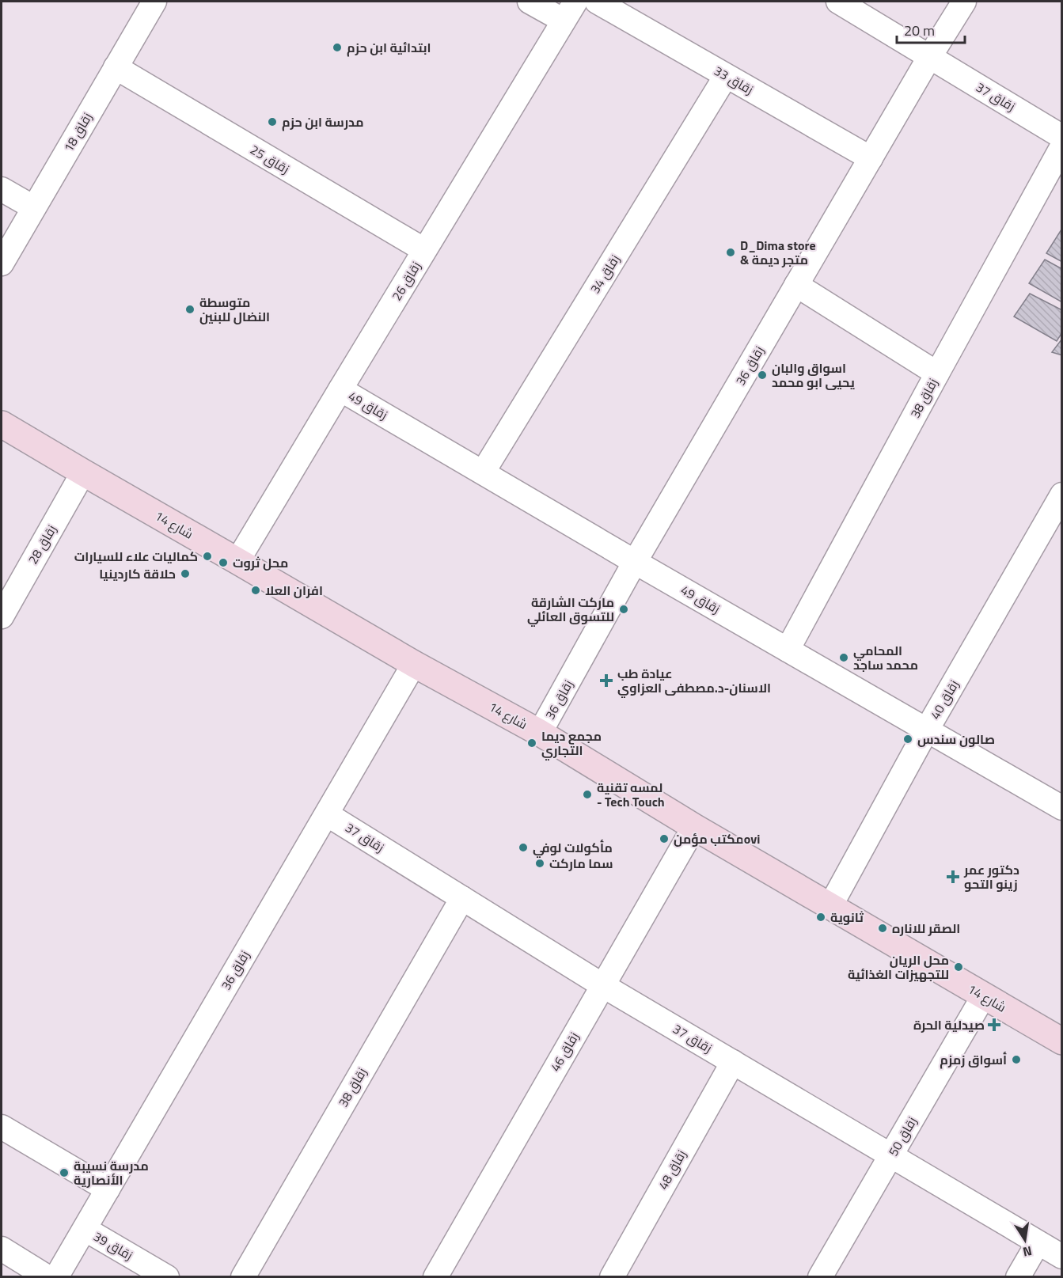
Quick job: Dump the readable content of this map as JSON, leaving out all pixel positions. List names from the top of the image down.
{
  "streets": {
    "street": [
      "زقاق 33",
      "زقاق 37",
      "زقاق 18",
      "زقاق 25",
      "زقاق 34",
      "زقاق 26",
      "زقاق 36",
      "زقاق 38",
      "زقاق 49",
      "شارع 14",
      "زقاق 28",
      "زقاق 40",
      "زقاق 46",
      "زقاق 50",
      "زقاق 48",
      "زقاق 39"
    ]
  },
  "crossings": [
    ["زقاق 33", "زقاق 34"],
    ["زقاق 33", "زقاق 36"],
    ["زقاق 37", "زقاق 36"],
    ["زقاق 37", "زقاق 38"],
    ["زقاق 37", "زقاق 46"],
    ["زقاق 37", "زقاق 50"],
    ["زقاق 37", "زقاق 48"],
    ["زقاق 18", "زقاق 25"],
    ["زقاق 25", "زقاق 26"],
    ["زقاق 34", "زقاق 49"],
    ["زقاق 26", "زقاق 49"],
    ["زقاق 26", "شارع 14"],
    ["زقاق 36", "زقاق 49"],
    ["زقاق 36", "شارع 14"],
    ["زقاق 36", "زقاق 39"],
    ["زقاق 38", "زقاق 49"],
    ["زقاق 49", "زقاق 40"],
    ["شارع 14", "زقاق 28"],
    ["شارع 14", "زقاق 40"],
    ["شارع 14", "زقاق 46"],
    ["شارع 14", "زقاق 50"]
  ],
  "places": {
    "other": [
      "ابتدائية ابن حزم",
      "مدرسة ابن حزم",
      "D_Dima store & متجر ديمة",
      "متوسطة النضال للبنين",
      "اسواق والبان يحيى ابو محمد",
      "كماليات علاء للسيارات",
      "محل ثروت",
      "حلاقة كاردينيا",
      "افران العلا",
      "ماركت الشارقة للتسوق العائلي",
      "المحامي محمد ساجد",
      "صالون سندس",
      "مجمع ديما التجاري",
      "لمسه تقنية - Tech Touch",
      "مكتب مؤمنovi",
      "مأكولات لوفي",
      "سما ماركت",
      "ثانوية",
      "الصقر للاناره",
      "محل الريان للتجهيزات الغذائية",
      "أسواق زمزم",
      "مدرسة نسيبة الأنصارية"
    ],
    "health": ["عيادة طب الاسنان-د.مصطفى العزاوي", "دكتور عمر زينو التحو", "صيدلية الحرة"]
  },
  "scale_bar": "20 m",
  "north": "bottom"
}
